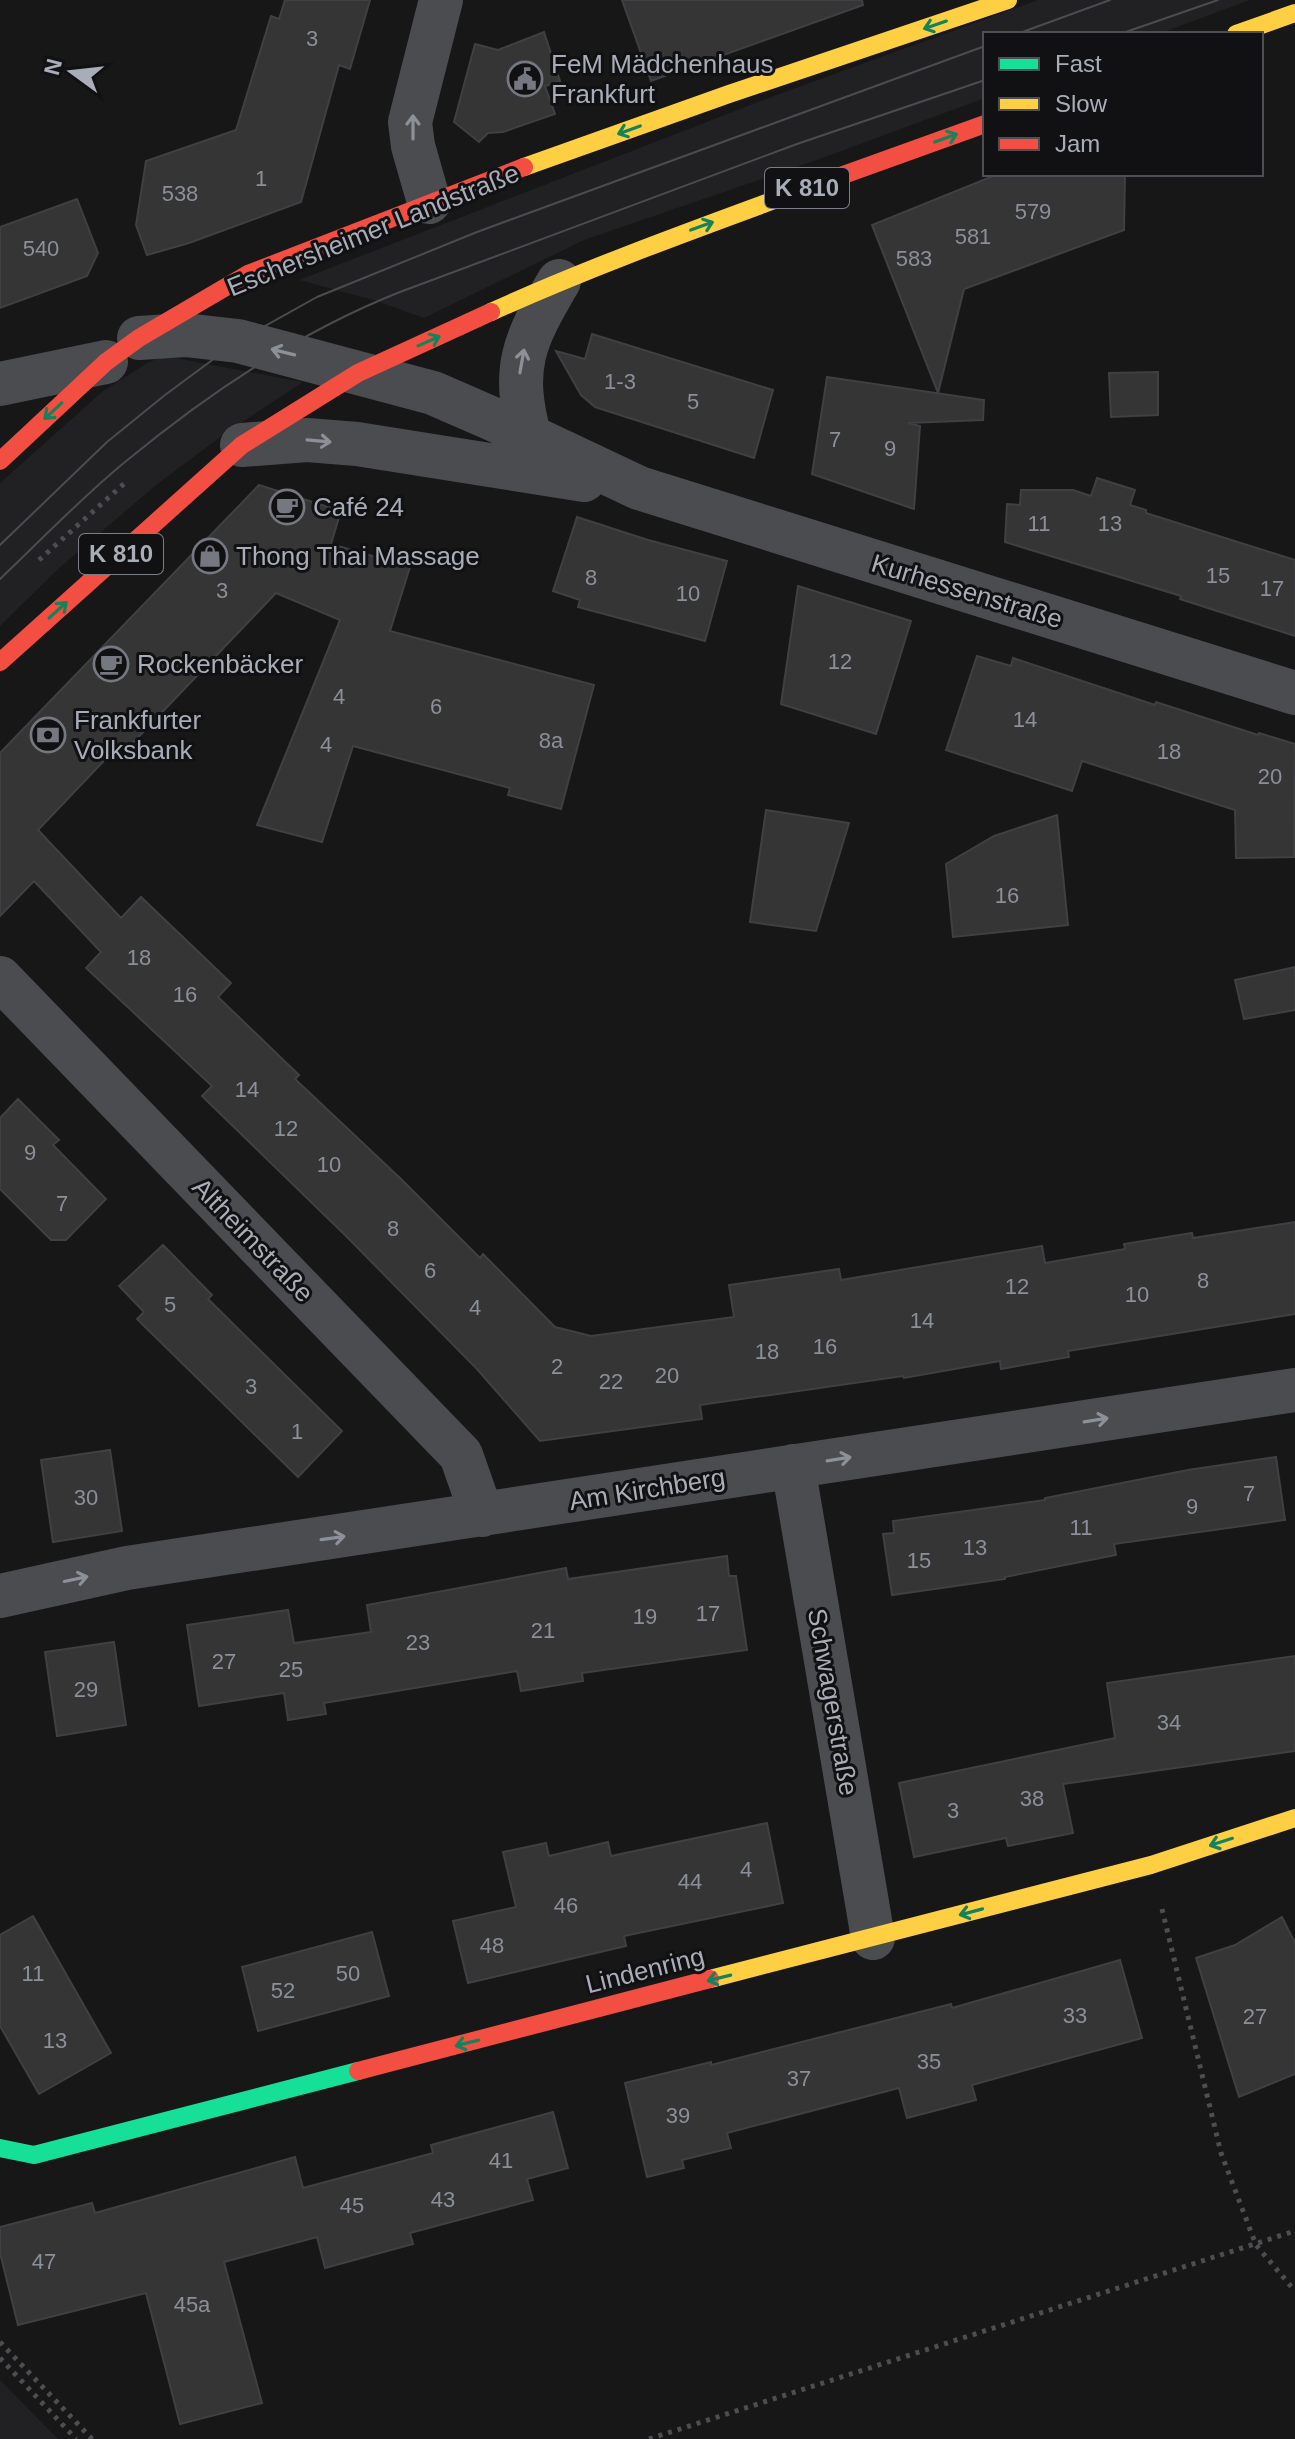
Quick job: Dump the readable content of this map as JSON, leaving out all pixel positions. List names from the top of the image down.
{
  "streets": {
    "main road": ["K 810", "Eschersheimer Landstraße", "Lindenring"],
    "street": [
      "Kurhessenstraße",
      "Altheimstraße",
      "Am Kirchberg",
      "Schwagerstraße"
    ]
  },
  "crossings": [
    ["K 810", "Eschersheimer Landstraße"],
    ["K 810", "Kurhessenstraße"],
    ["Eschersheimer Landstraße", "Kurhessenstraße"],
    ["Altheimstraße", "Am Kirchberg"],
    ["Am Kirchberg", "Schwagerstraße"],
    ["Schwagerstraße", "Lindenring"]
  ],
  "one_way": ["Am Kirchberg", "Lindenring"],
  "places": {
    "public building": ["FeM Mädchenhaus Frankfurt"],
    "cafe": ["Café 24", "Rockenbäcker"],
    "shop": ["Thong Thai Massage"],
    "bank": ["Frankfurter Volksbank"]
  },
  "house_numbers": [
    "3",
    "1",
    "538",
    "579",
    "581",
    "540",
    "583",
    "1-3",
    "5",
    "7",
    "9",
    "11",
    "13",
    "15",
    "8",
    "17",
    "3",
    "10",
    "12",
    "4",
    "6",
    "14",
    "8a",
    "4",
    "18",
    "20",
    "16",
    "18",
    "16",
    "14",
    "12",
    "9",
    "10",
    "7",
    "8",
    "6",
    "8",
    "12",
    "10",
    "5",
    "4",
    "14",
    "16",
    "18",
    "2",
    "20",
    "22",
    "3",
    "1",
    "7",
    "30",
    "9",
    "11",
    "13",
    "15",
    "17",
    "19",
    "21",
    "23",
    "27",
    "25",
    "29",
    "34",
    "38",
    "3",
    "4",
    "44",
    "46",
    "48",
    "11",
    "50",
    "52",
    "33",
    "27",
    "13",
    "35",
    "37",
    "39",
    "41",
    "43",
    "45",
    "47",
    "45a"
  ],
  "legend": ["Fast", "Slow", "Jam"],
  "north": "left"
}
